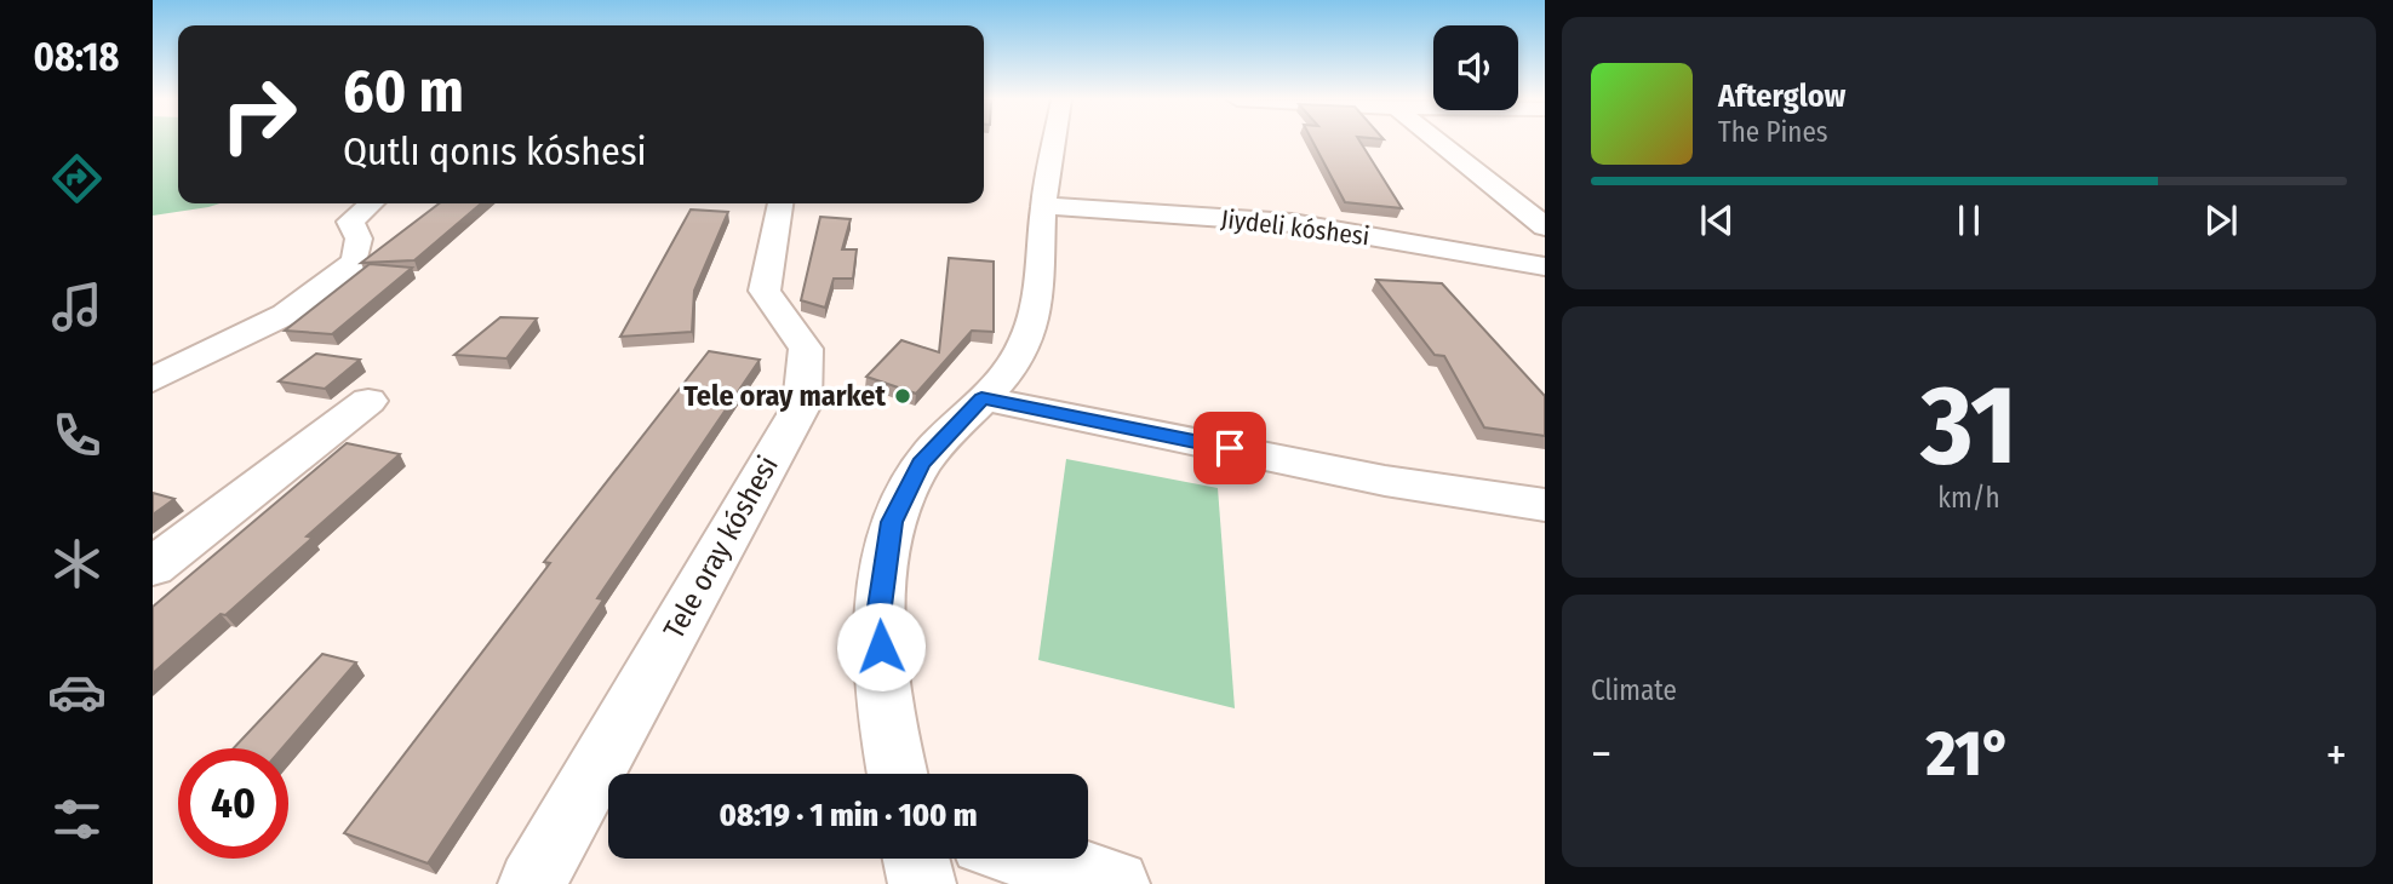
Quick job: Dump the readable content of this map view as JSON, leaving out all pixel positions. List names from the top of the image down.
{
  "streets": {
    "street": ["Jiydeli kóshesi", "Tele oray kóshesi"]
  },
  "places": ["Tele oray market"],
  "page": {
    "tabs": "08:18",
    "turn": ["60 m", "Qutlı qonıs kóshesi"],
    "song": ["Afterglow", "The Pines"],
    "tile": [
      ["31", "km/h"],
      "Climate"
    ],
    "heat": ["−", "21°", "+"],
    "limit": "40",
    "trip": "08:19 · 1 min · 100 m"
  }
}
